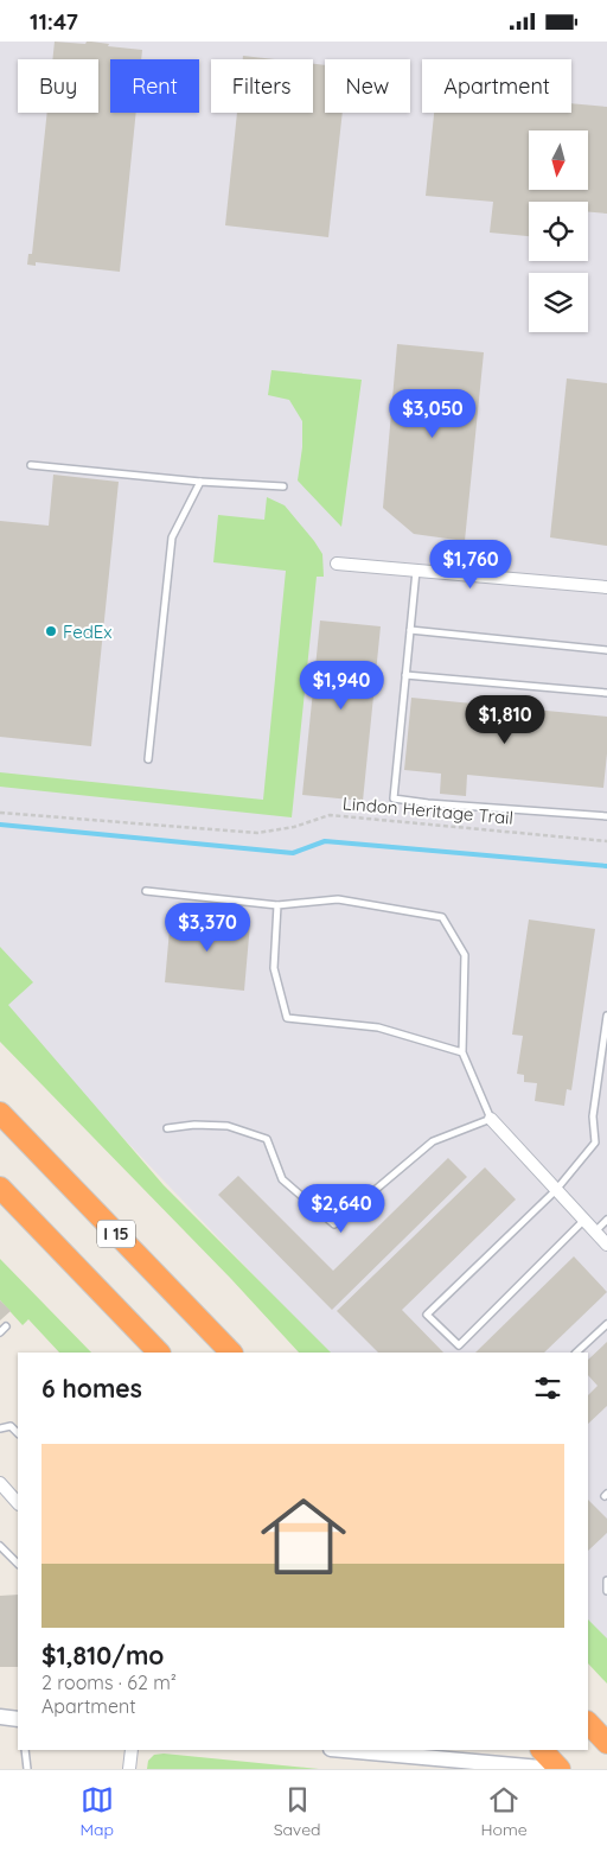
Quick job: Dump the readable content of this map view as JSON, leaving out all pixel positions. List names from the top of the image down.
{
  "streets": {
    "highway": ["I 15"],
    "path": ["Lindon Heritage Trail"]
  },
  "places": ["FedEx"],
  "north": "bottom",
  "page": {
    "status": "11:47",
    "chip": [
      "Buy",
      "Rent",
      "Filters",
      "New",
      "Apartment"
    ],
    "price": [
      "$3,050",
      "$1,760",
      "$1,940",
      "$1,810",
      "$3,370",
      "$2,640"
    ],
    "heading": "6 homes",
    "list": [
      {
        "name": "$1,810/mo",
        "note": "2 rooms · 62 m² · Apartment"
      }
    ],
    "tabs": ["Map", "Saved", "Home"]
  }
}
